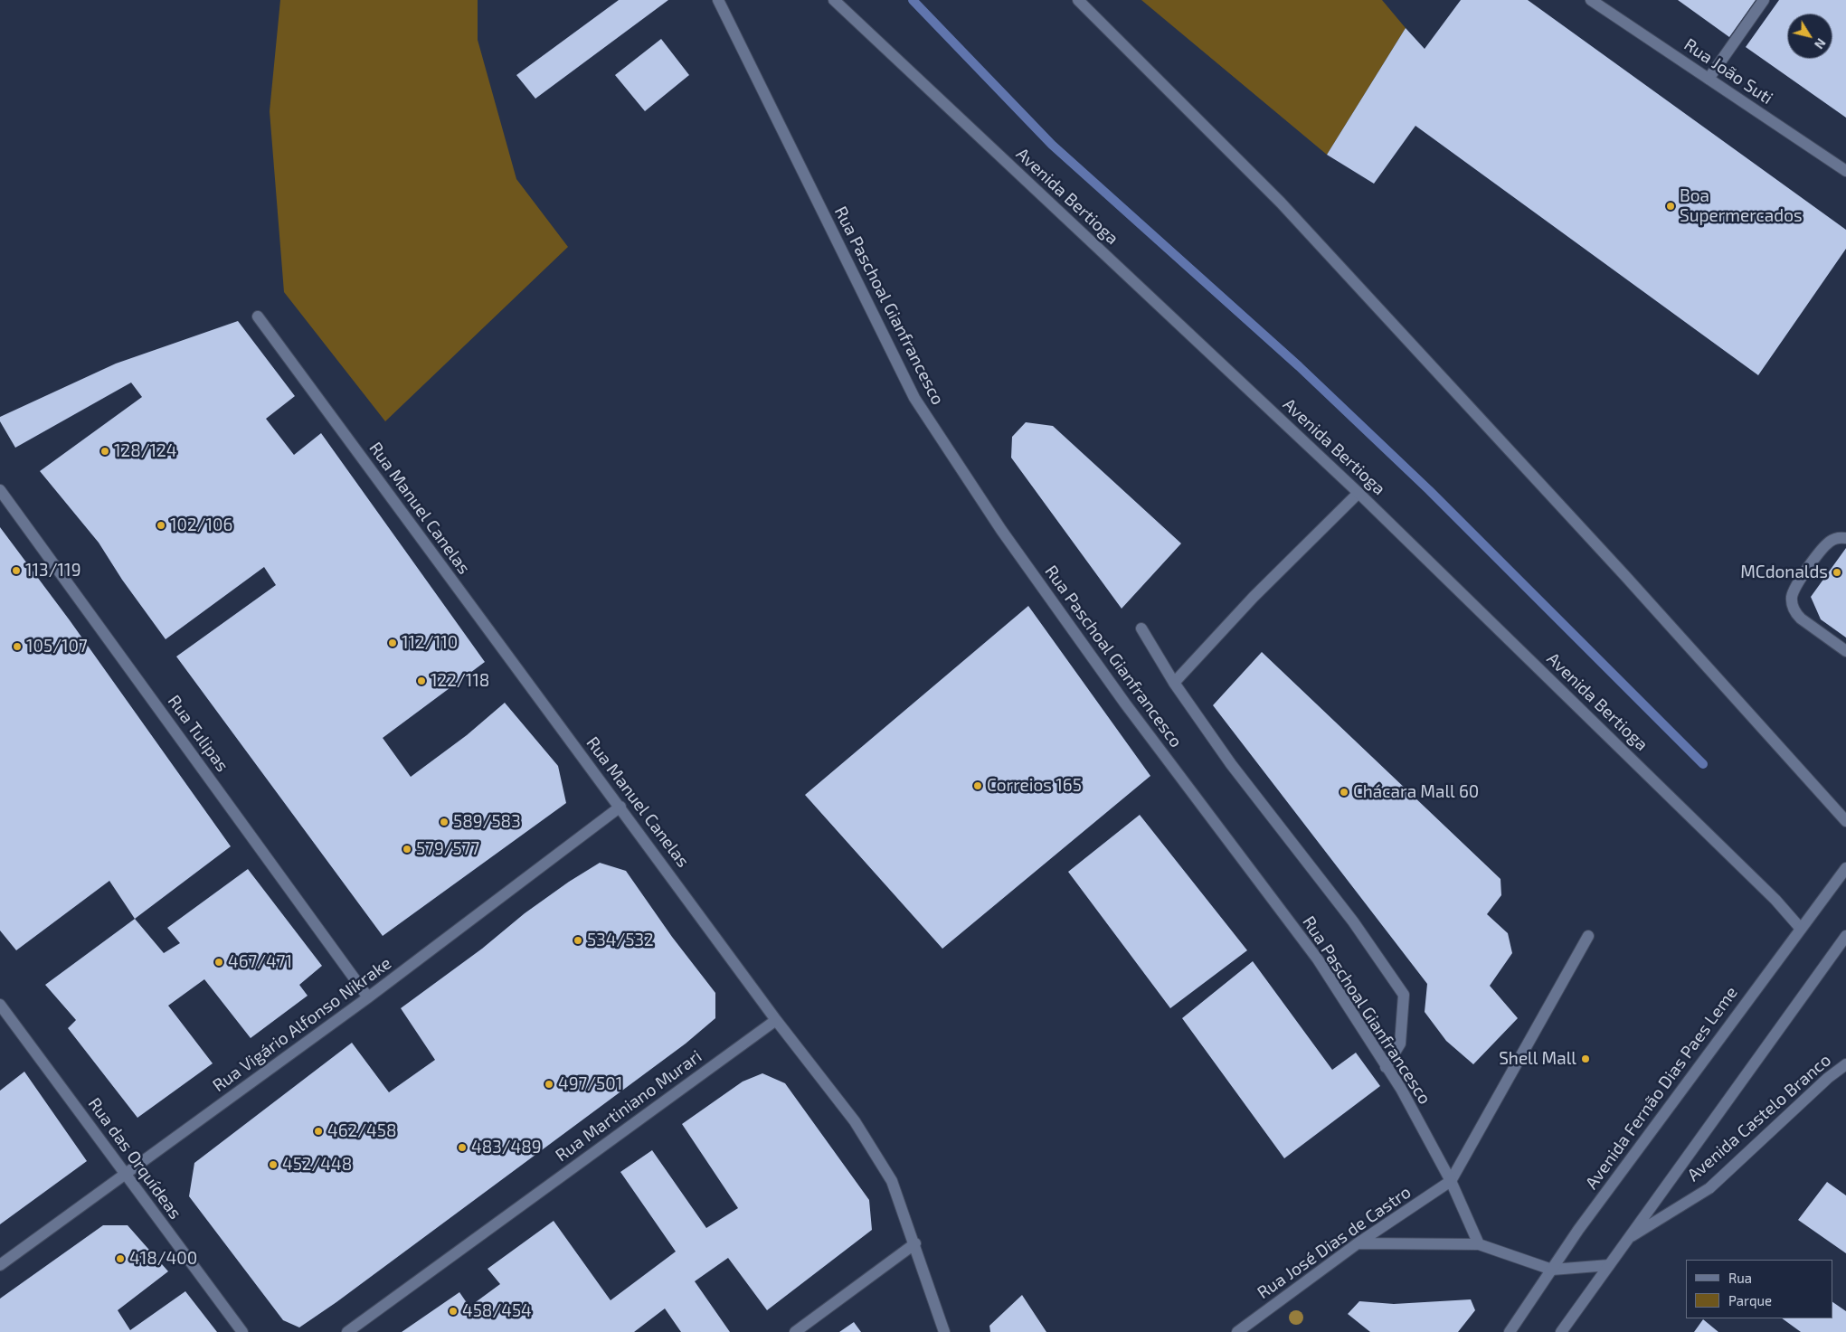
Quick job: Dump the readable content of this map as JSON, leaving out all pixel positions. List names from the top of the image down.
{
  "streets": {
    "street": [
      "Rua João Suti",
      "Avenida Bertioga",
      "Rua Paschoal Gianfrancesco",
      "Rua Manuel Canelas",
      "Rua Tulipas",
      "Rua Vigário Alfonso Nikrake",
      "Avenida Fernão Dias Paes Leme",
      "Rua Martiniano Murari",
      "Avenida Castelo Branco",
      "Rua das Orquídeas",
      "Rua José Dias de Castro"
    ]
  },
  "crossings": [
    ["Avenida Bertioga", "Avenida Fernão Dias Paes Leme"],
    ["Rua Paschoal Gianfrancesco", "Rua José Dias de Castro"],
    ["Rua Manuel Canelas", "Rua Vigário Alfonso Nikrake"],
    ["Rua Manuel Canelas", "Rua Martiniano Murari"],
    ["Rua Tulipas", "Rua Vigário Alfonso Nikrake"],
    ["Rua Vigário Alfonso Nikrake", "Rua das Orquídeas"]
  ],
  "places": [
    "Boa Supermercados",
    "128/124",
    "102/106",
    "113/119",
    "MCdonalds",
    "112/110",
    "105/107",
    "122/118",
    "Correios 165",
    "Chácara Mall 60",
    "589/583",
    "579/577",
    "534/532",
    "467/471",
    "Shell Mall",
    "497/501",
    "462/458",
    "483/489",
    "452/448",
    "418/400",
    "458/454"
  ],
  "legend": ["Rua", "Parque"],
  "north": "bottom right"
}
